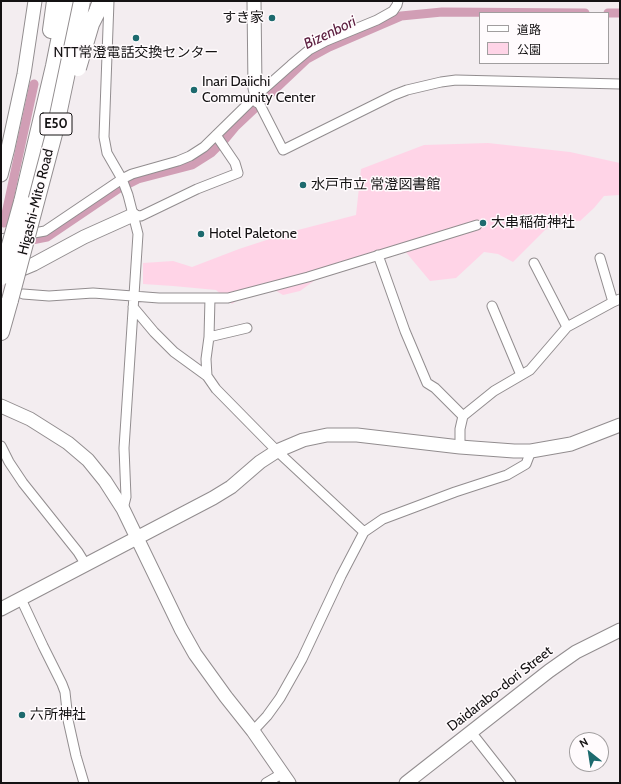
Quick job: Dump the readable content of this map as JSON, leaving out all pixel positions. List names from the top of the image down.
{
  "streets": {
    "highway": ["E50", "Higashi-Mito Road"],
    "street": ["Daidarabo-dori Street"]
  },
  "water": ["Bizenbori"],
  "places": [
    "すき家",
    "NTT常澄電話交換センター",
    "Inari Daiichi Community Center",
    "水戸市立 常澄図書館",
    "大串稲荷神社",
    "Hotel Paletone",
    "六所神社"
  ],
  "legend": ["道路", "公園"],
  "north": "top left"
}
